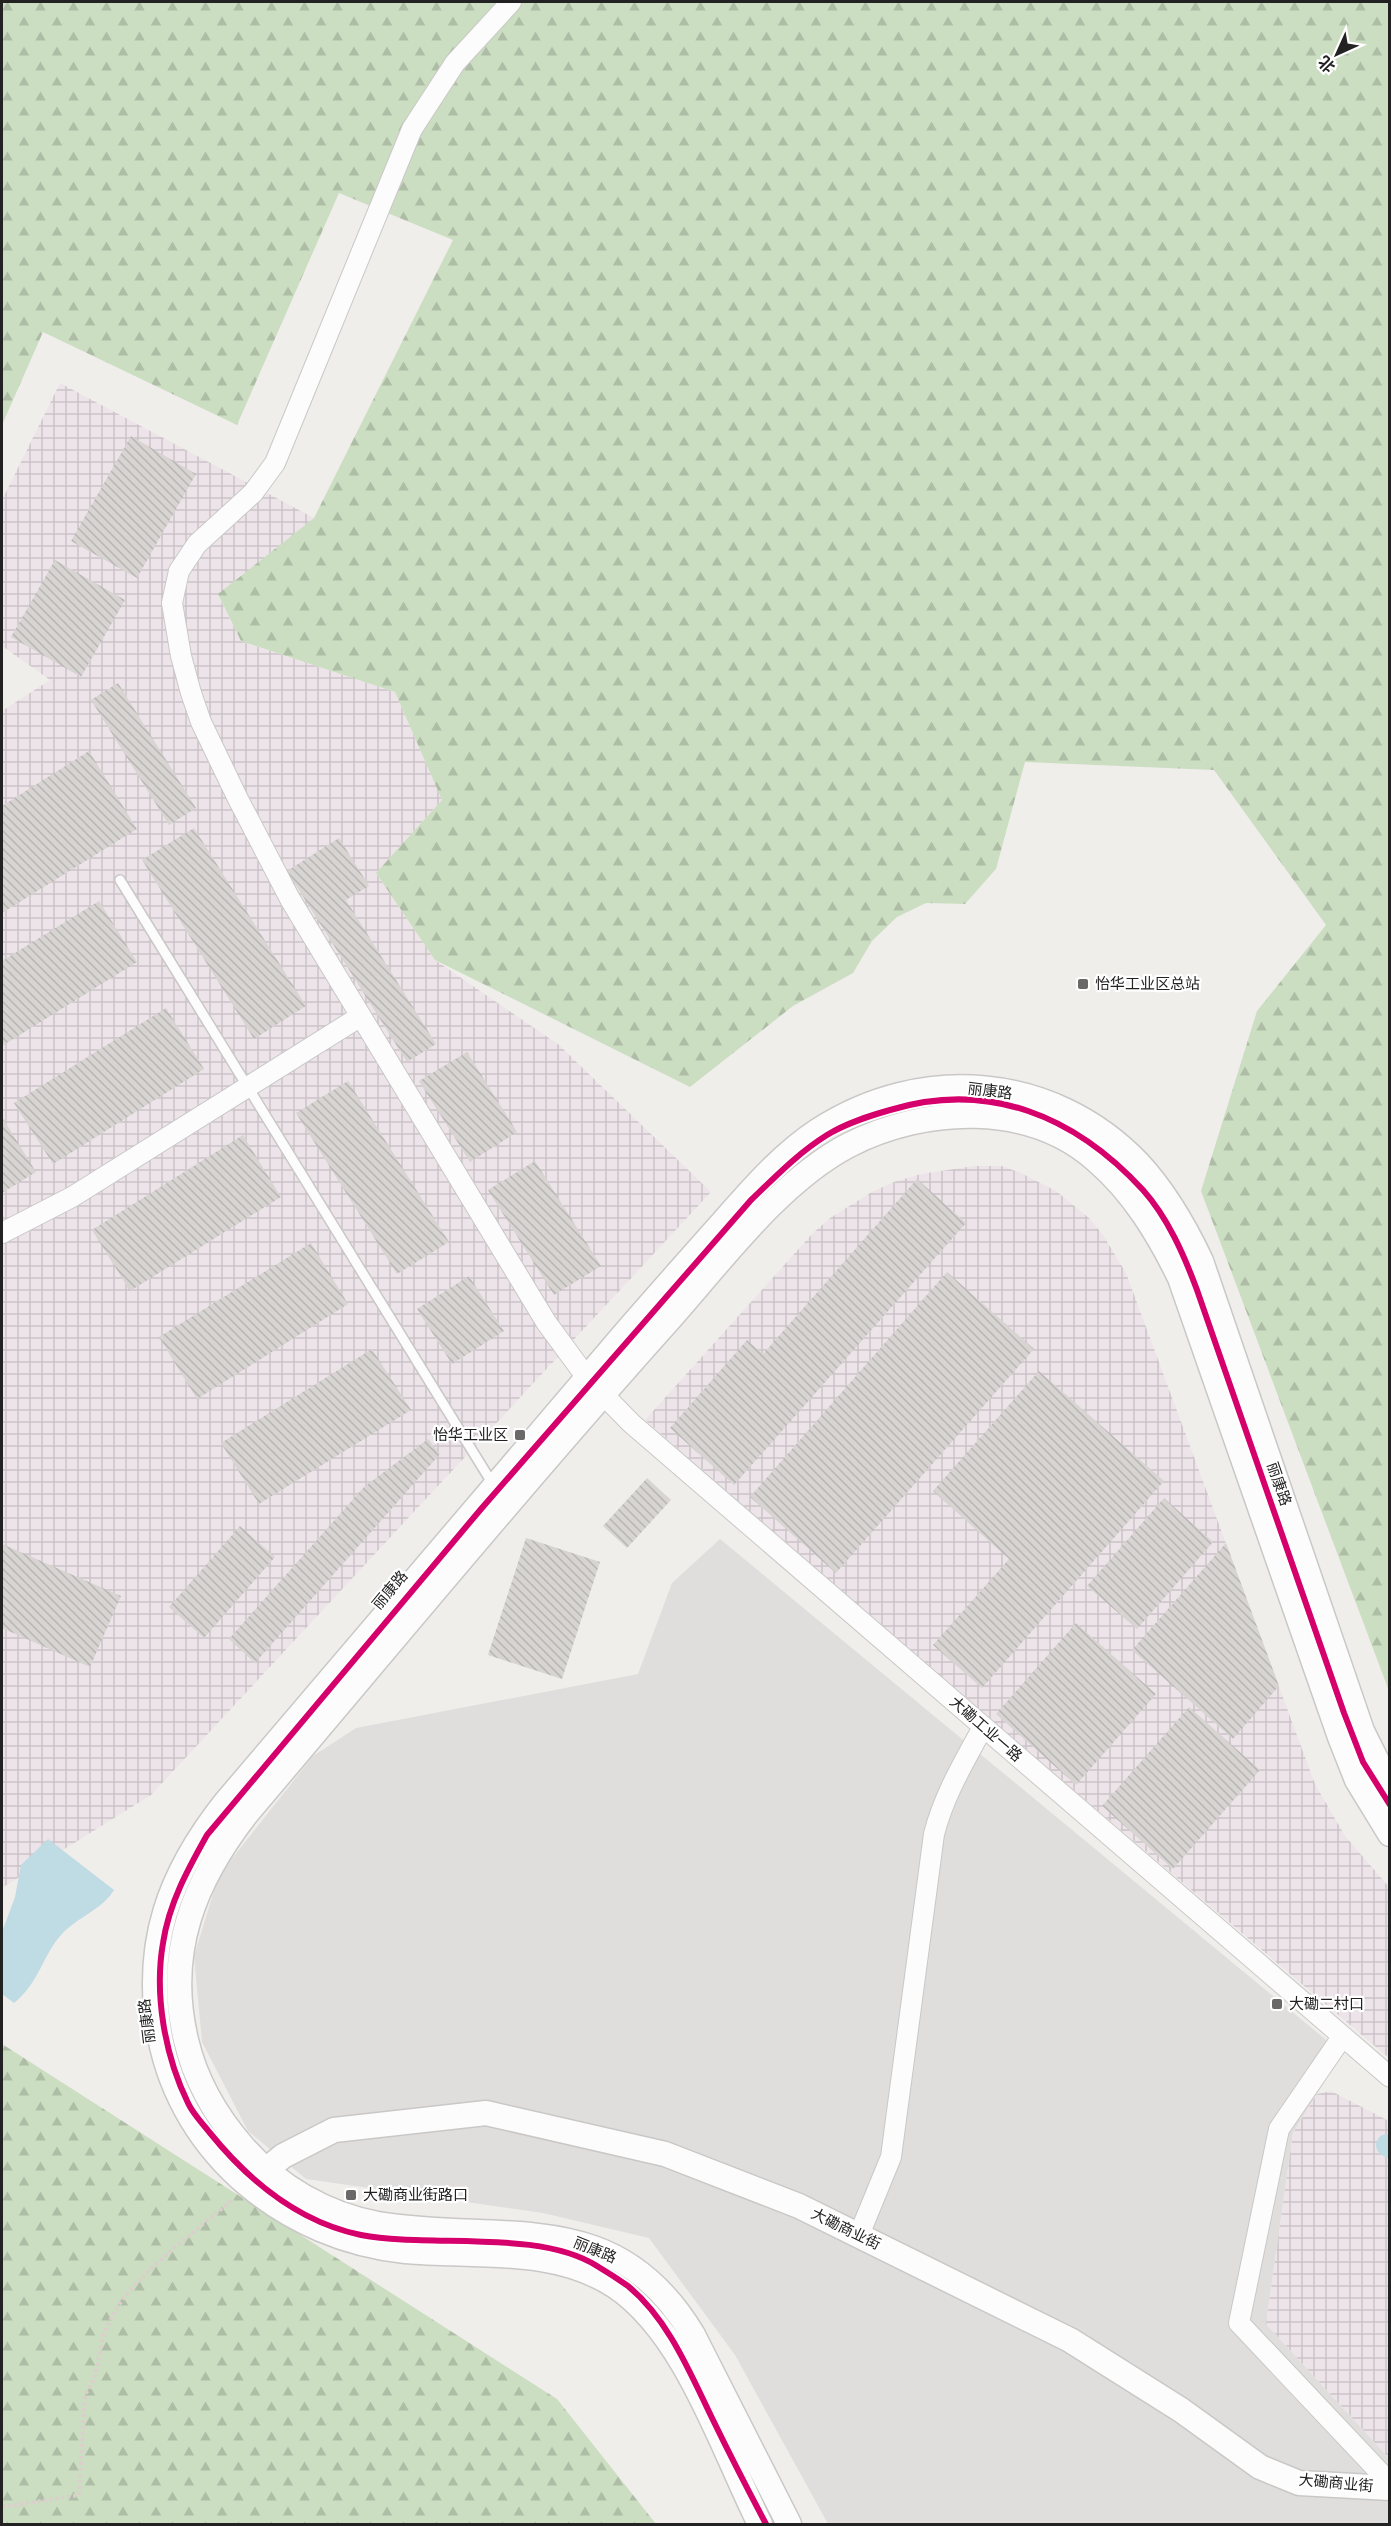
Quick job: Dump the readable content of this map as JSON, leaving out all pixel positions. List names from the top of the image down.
{
  "streets": {
    "street": ["丽康路", "大磡工业一路", "大磡商业街"]
  },
  "crossings": [
    ["丽康路", "大磡工业一路"],
    ["丽康路", "大磡商业街"]
  ],
  "places": {
    "transit": [
      "怡华工业区总站",
      "怡华工业区",
      "大磡二村口",
      "大磡商业街路口"
    ]
  },
  "north": "bottom left"
}
